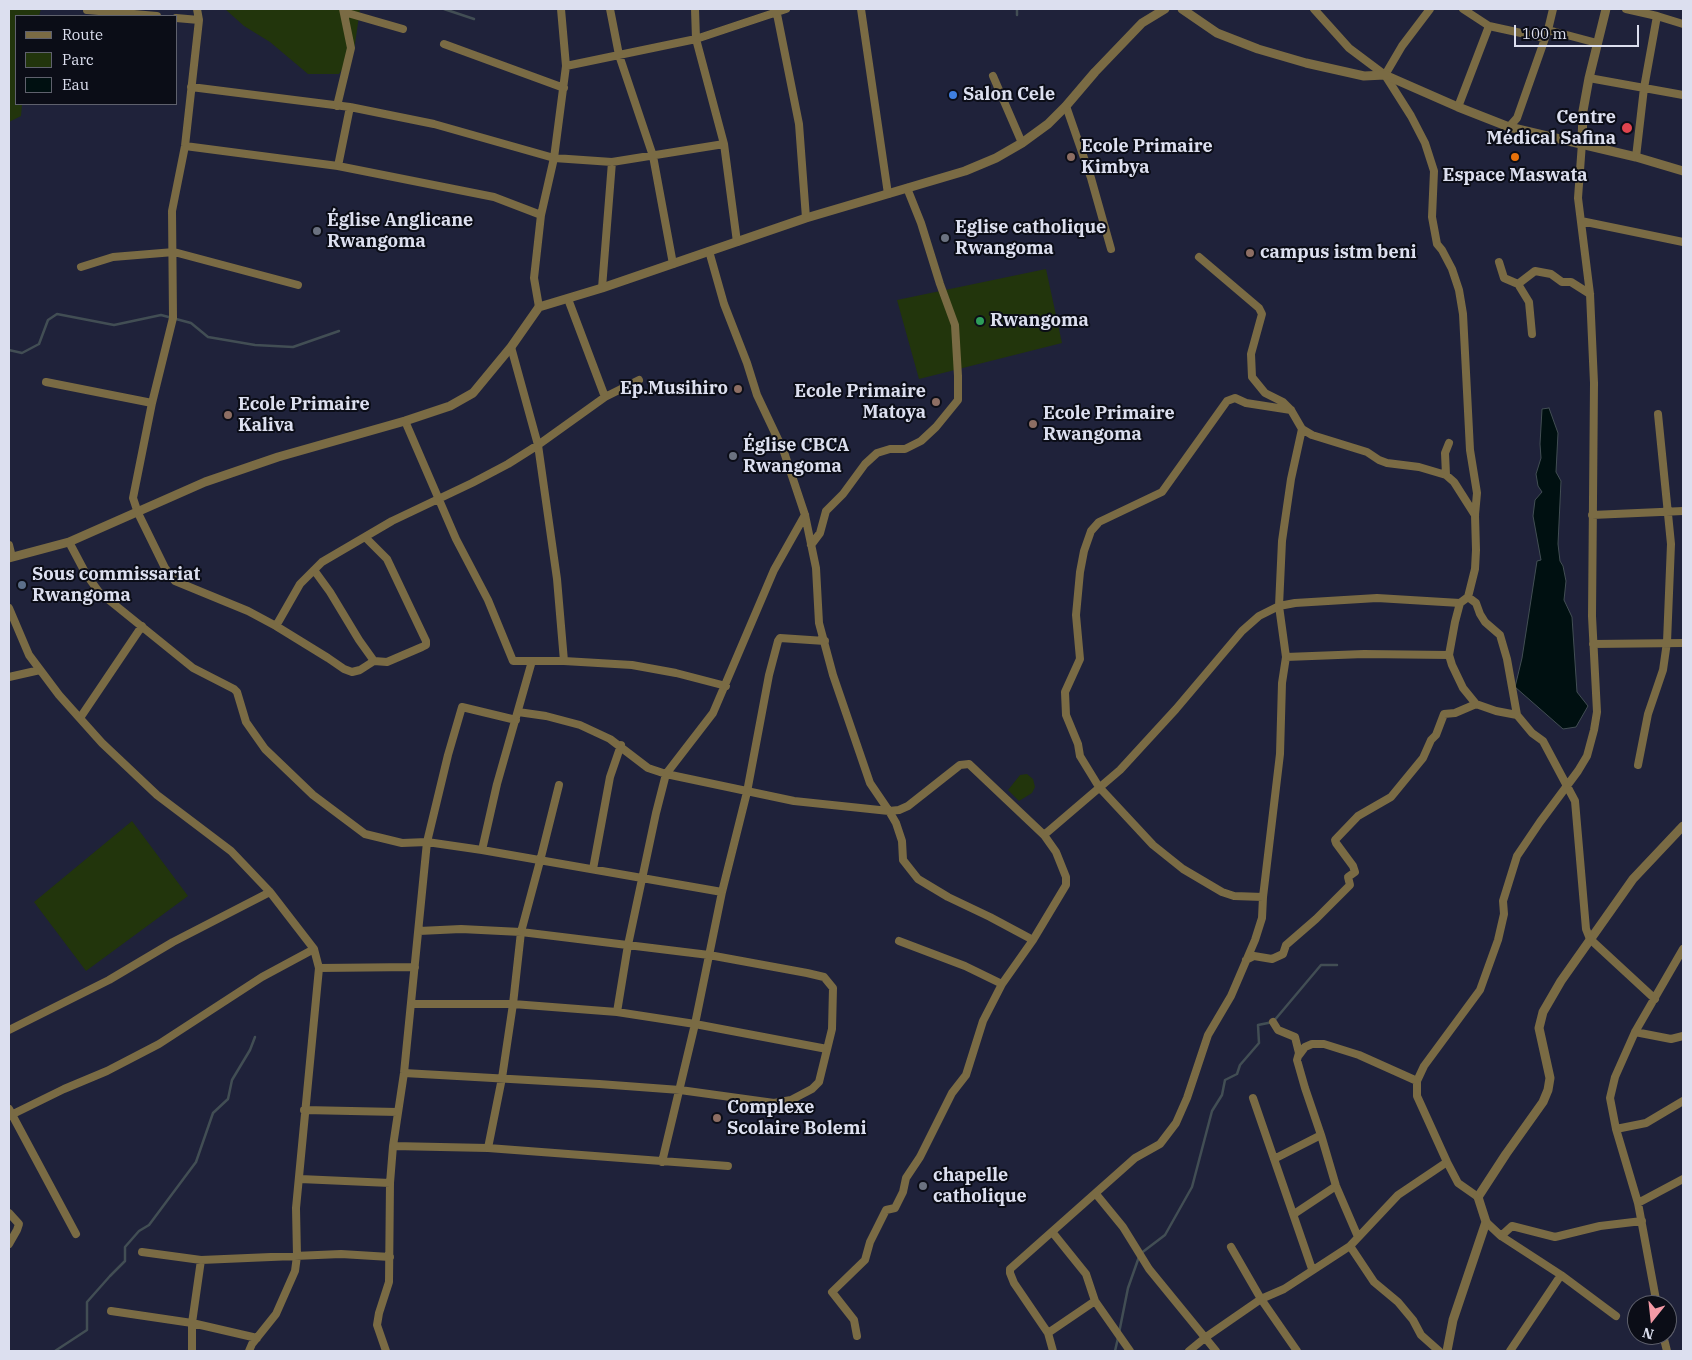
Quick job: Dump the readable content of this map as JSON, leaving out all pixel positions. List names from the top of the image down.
{
  "places": [
    "Salon Cele",
    "Centre Médical Safina",
    "Ecole Primaire Kimbya",
    "Espace Maswata",
    "Église Anglicane Rwangoma",
    "Eglise catholique Rwangoma",
    "campus istm beni",
    "Rwangoma",
    "Ep.Musihiro",
    "Ecole Primaire Matoya",
    "Ecole Primaire Kaliva",
    "Ecole Primaire Rwangoma",
    "Église CBCA Rwangoma",
    "Sous commissariat Rwangoma",
    "Complexe Scolaire Bolemi",
    "chapelle catholique"
  ],
  "legend": ["Route", "Parc", "Eau"],
  "scale_bar": "100 m",
  "north": "bottom"
}
